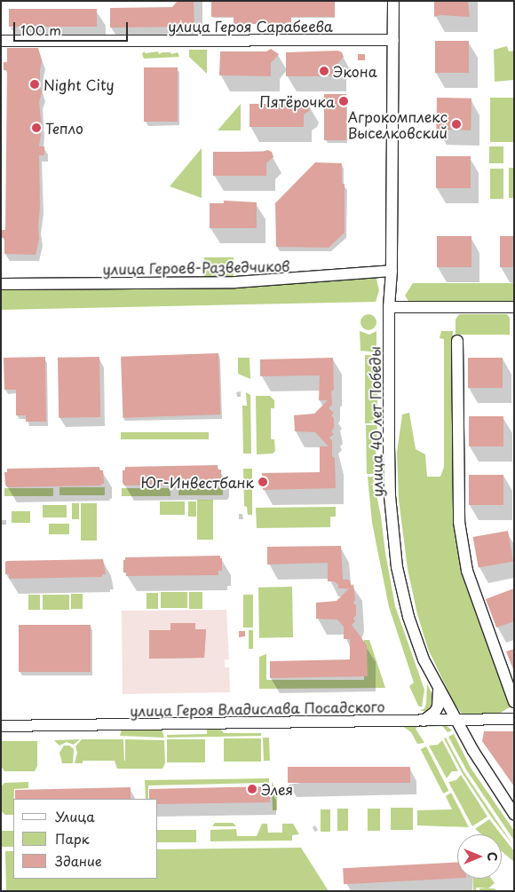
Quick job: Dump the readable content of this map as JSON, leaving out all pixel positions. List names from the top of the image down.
{
  "streets": {
    "street": [
      "улица Героя Сарабеева",
      "улица Героев-Разведчиков",
      "улица 40 лет Победы",
      "улица Героя Владислава Посадского"
    ]
  },
  "crossings": [
    ["улица Героя Сарабеева", "улица 40 лет Победы"],
    ["улица Героев-Разведчиков", "улица 40 лет Победы"],
    ["улица 40 лет Победы", "улица Героя Владислава Посадского"]
  ],
  "places": [
    "Экона",
    "Night City",
    "Пятёрочка",
    "Агрокомплекс Выселковский",
    "Тепло",
    "Юг-Инвестбанк",
    "Элея"
  ],
  "legend": ["Улица", "Парк", "Здание"],
  "scale_bar": "100 m",
  "north": "right"
}
